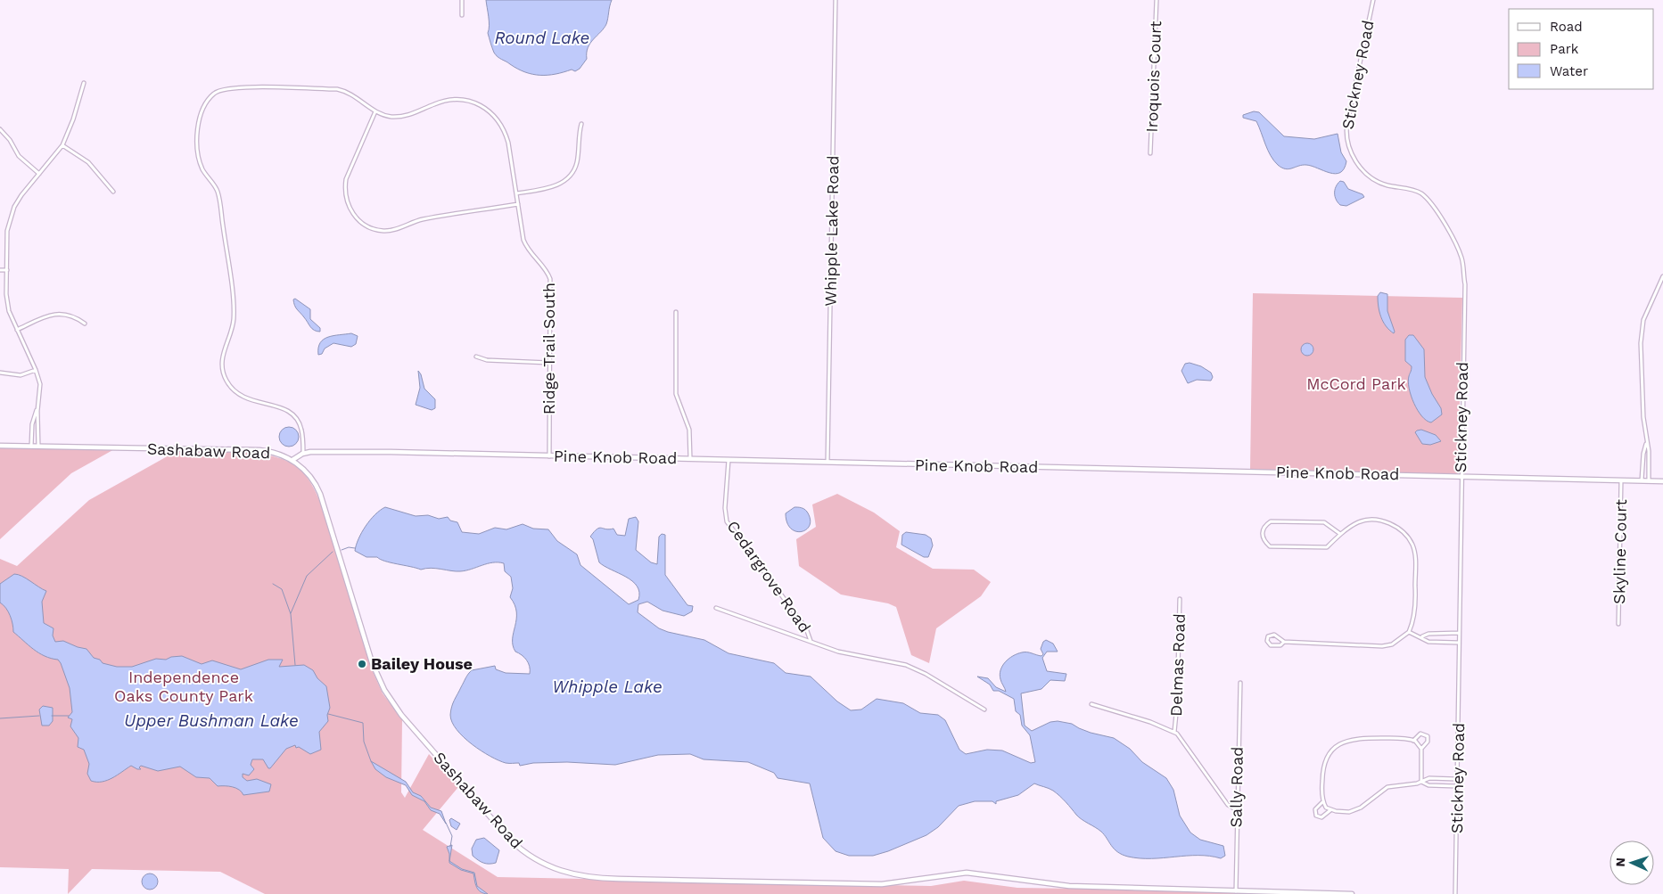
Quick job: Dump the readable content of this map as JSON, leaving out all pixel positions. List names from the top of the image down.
{
  "streets": {
    "main road": ["Sashabaw Road", "Pine Knob Road"],
    "street": [
      "Stickney Road",
      "Iroquois Court",
      "Whipple Lake Road",
      "Ridge Trail South",
      "Skyline Court",
      "Cedargrove Road",
      "Delmas Road",
      "Sally Road"
    ]
  },
  "crossings": [
    ["Stickney Road", "Pine Knob Road"],
    ["Whipple Lake Road", "Pine Knob Road"],
    ["Ridge Trail South", "Pine Knob Road"],
    ["Sashabaw Road", "Sally Road"],
    ["Pine Knob Road", "Skyline Court"],
    ["Pine Knob Road", "Cedargrove Road"]
  ],
  "water": ["Round Lake", "Whipple Lake", "Upper Bushman Lake"],
  "parks": ["McCord Park", "Independence Oaks County Park"],
  "places": ["Bailey House"],
  "legend": ["Road", "Park", "Water"],
  "north": "left"
}
